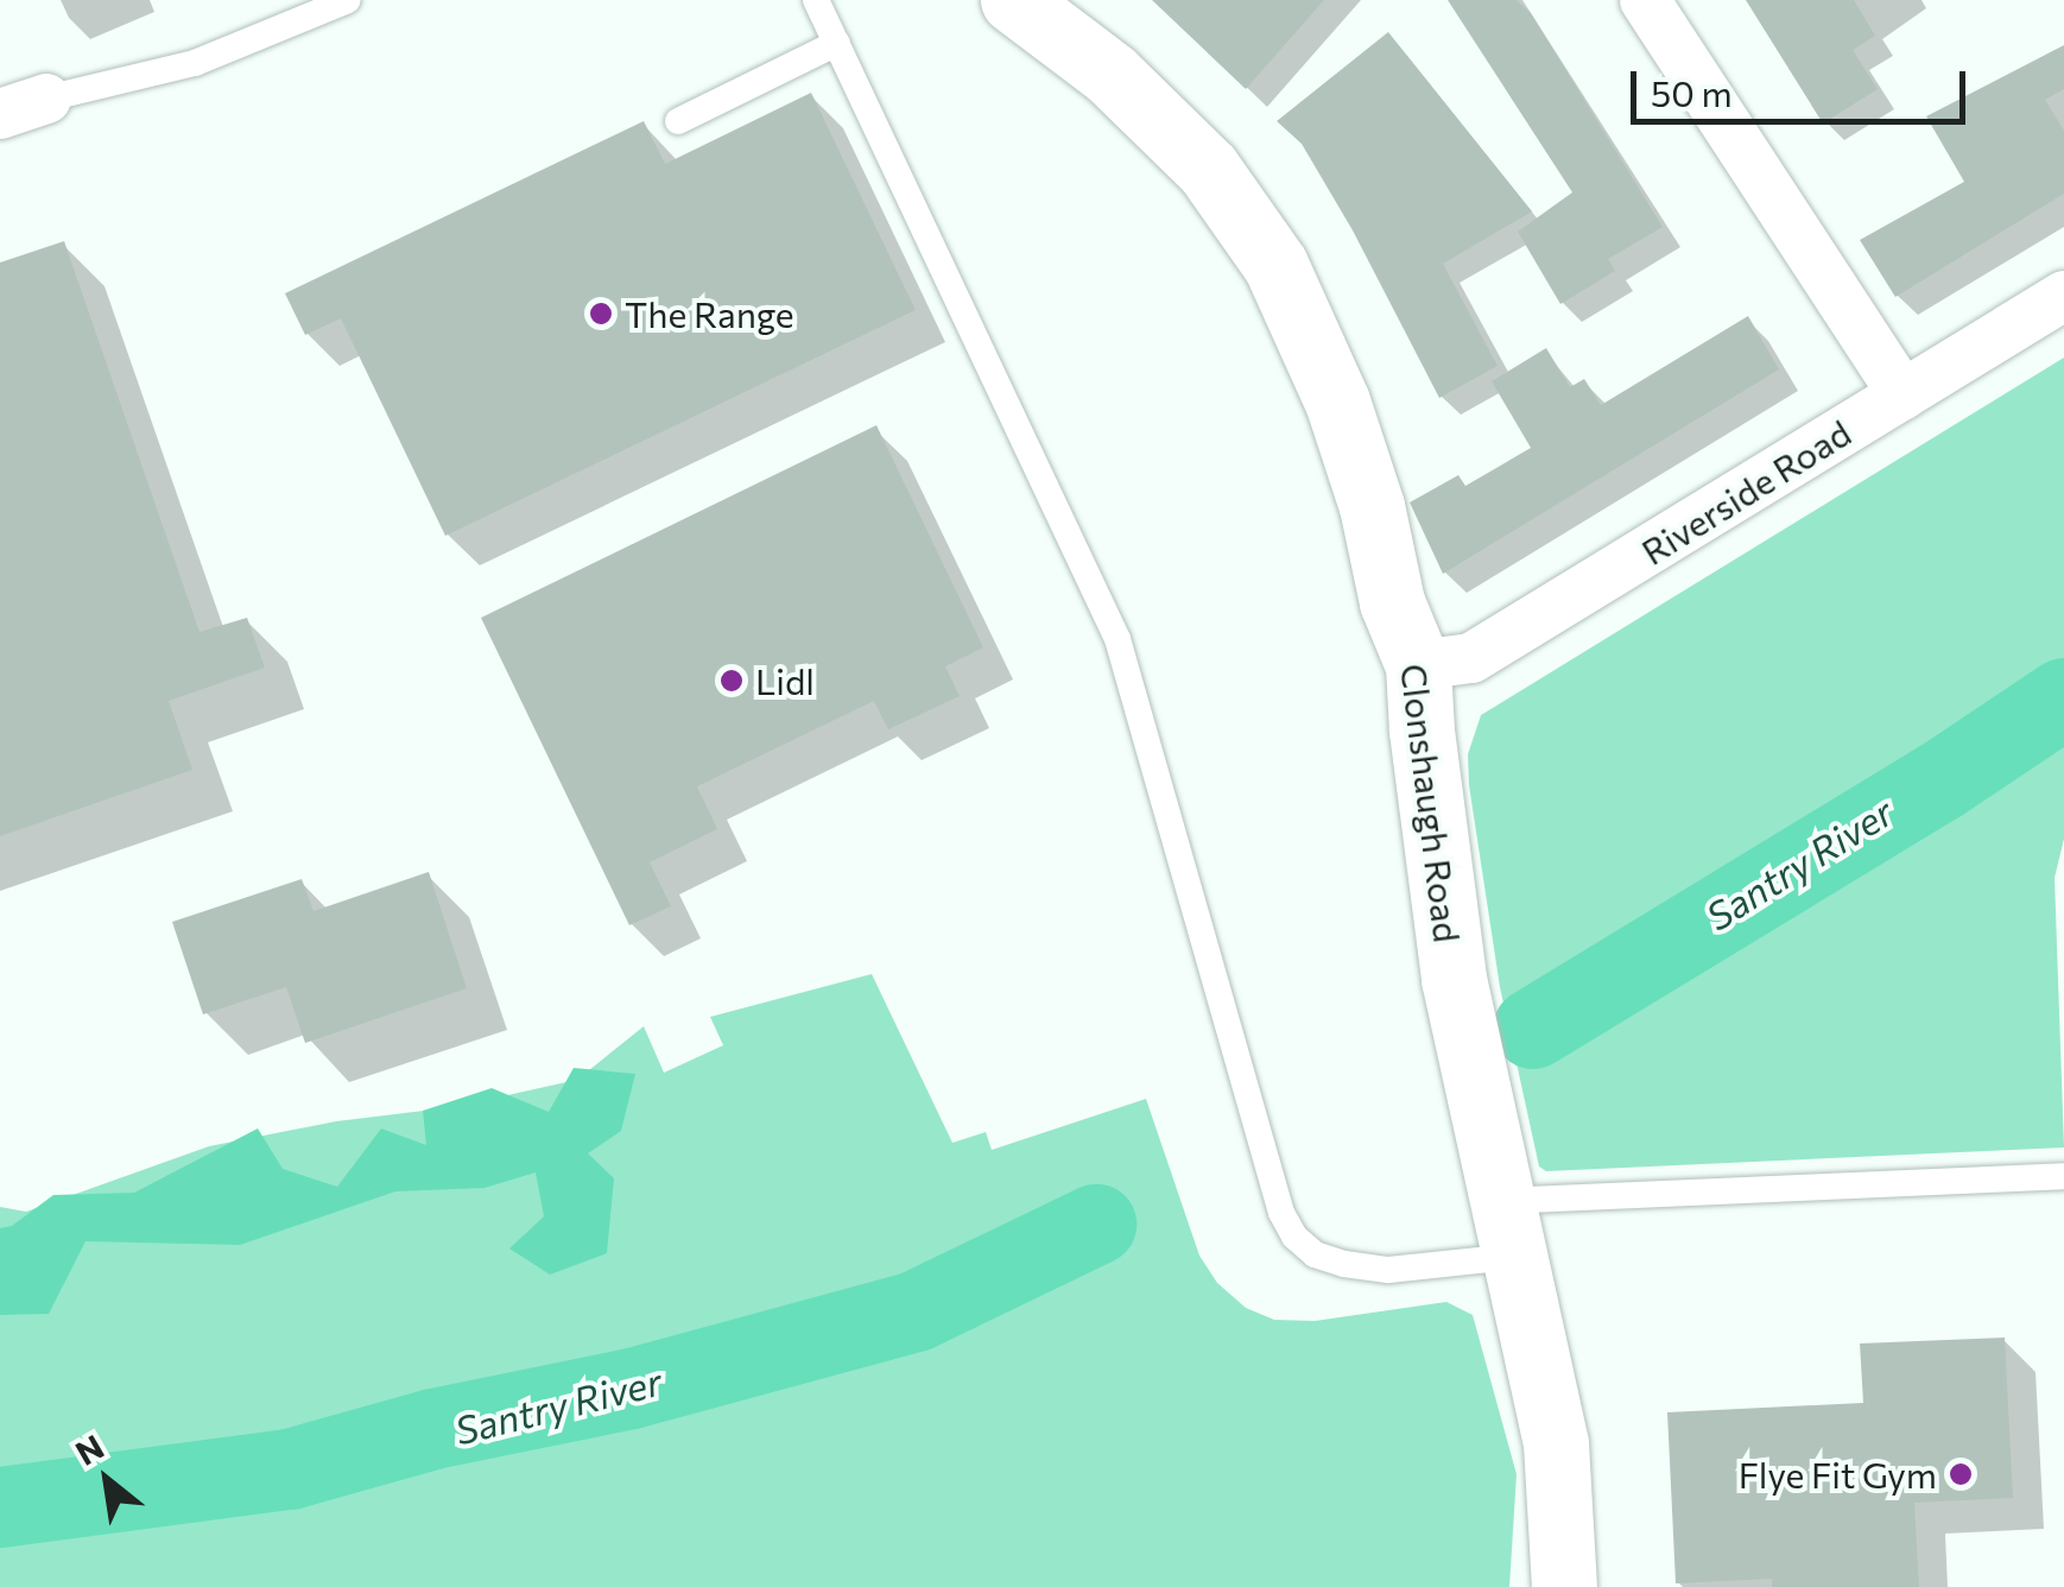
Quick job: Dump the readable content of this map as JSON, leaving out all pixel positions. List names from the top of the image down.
{
  "streets": {
    "street": ["Riverside Road", "Clonshaugh Road"]
  },
  "crossings": [
    ["Riverside Road", "Clonshaugh Road"]
  ],
  "water": ["Santry River"],
  "places": ["The Range", "Lidl", "Flye Fit Gym"],
  "scale_bar": "50 m",
  "north": "top left"
}
